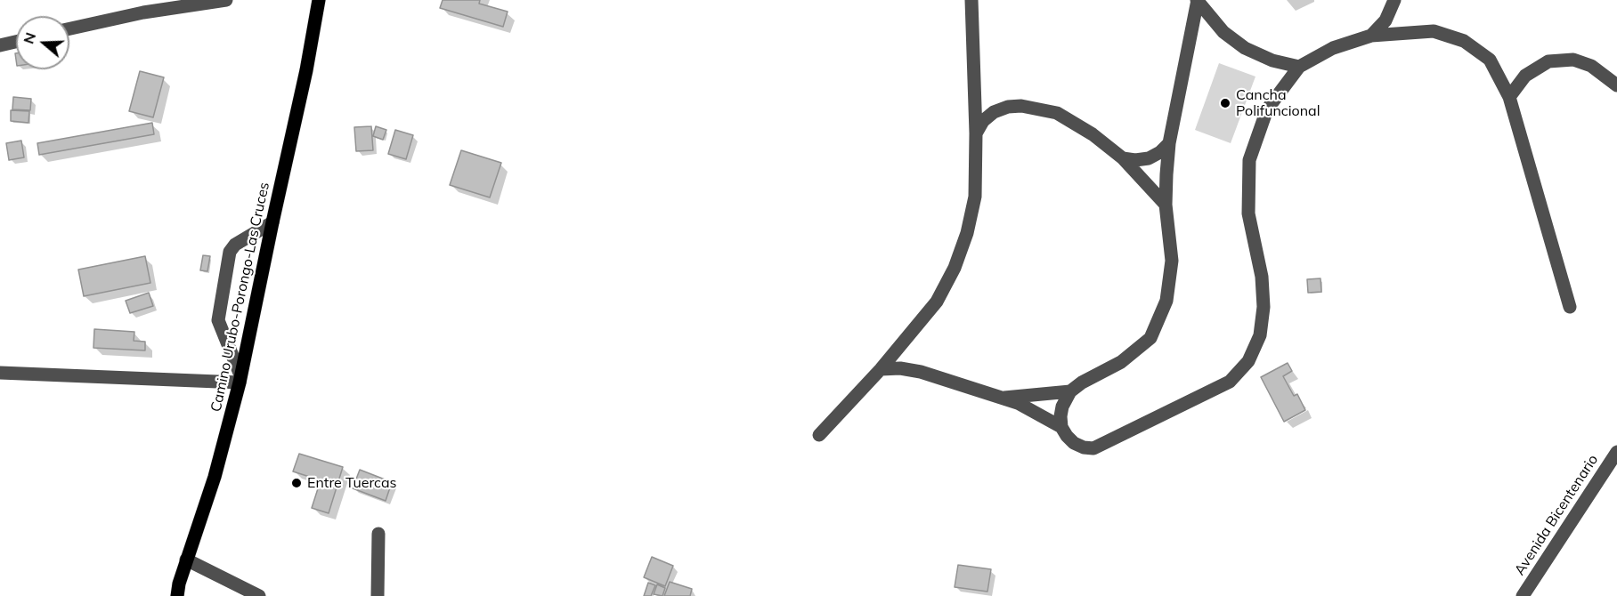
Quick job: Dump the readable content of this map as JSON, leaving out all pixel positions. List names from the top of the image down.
{
  "streets": {
    "main road": ["Camino Urubo-Porongo-Las Cruces"],
    "street": ["Avenida Bicentenario"]
  },
  "places": ["Cancha Polifuncional", "Entre Tuercas"],
  "north": "left"
}
